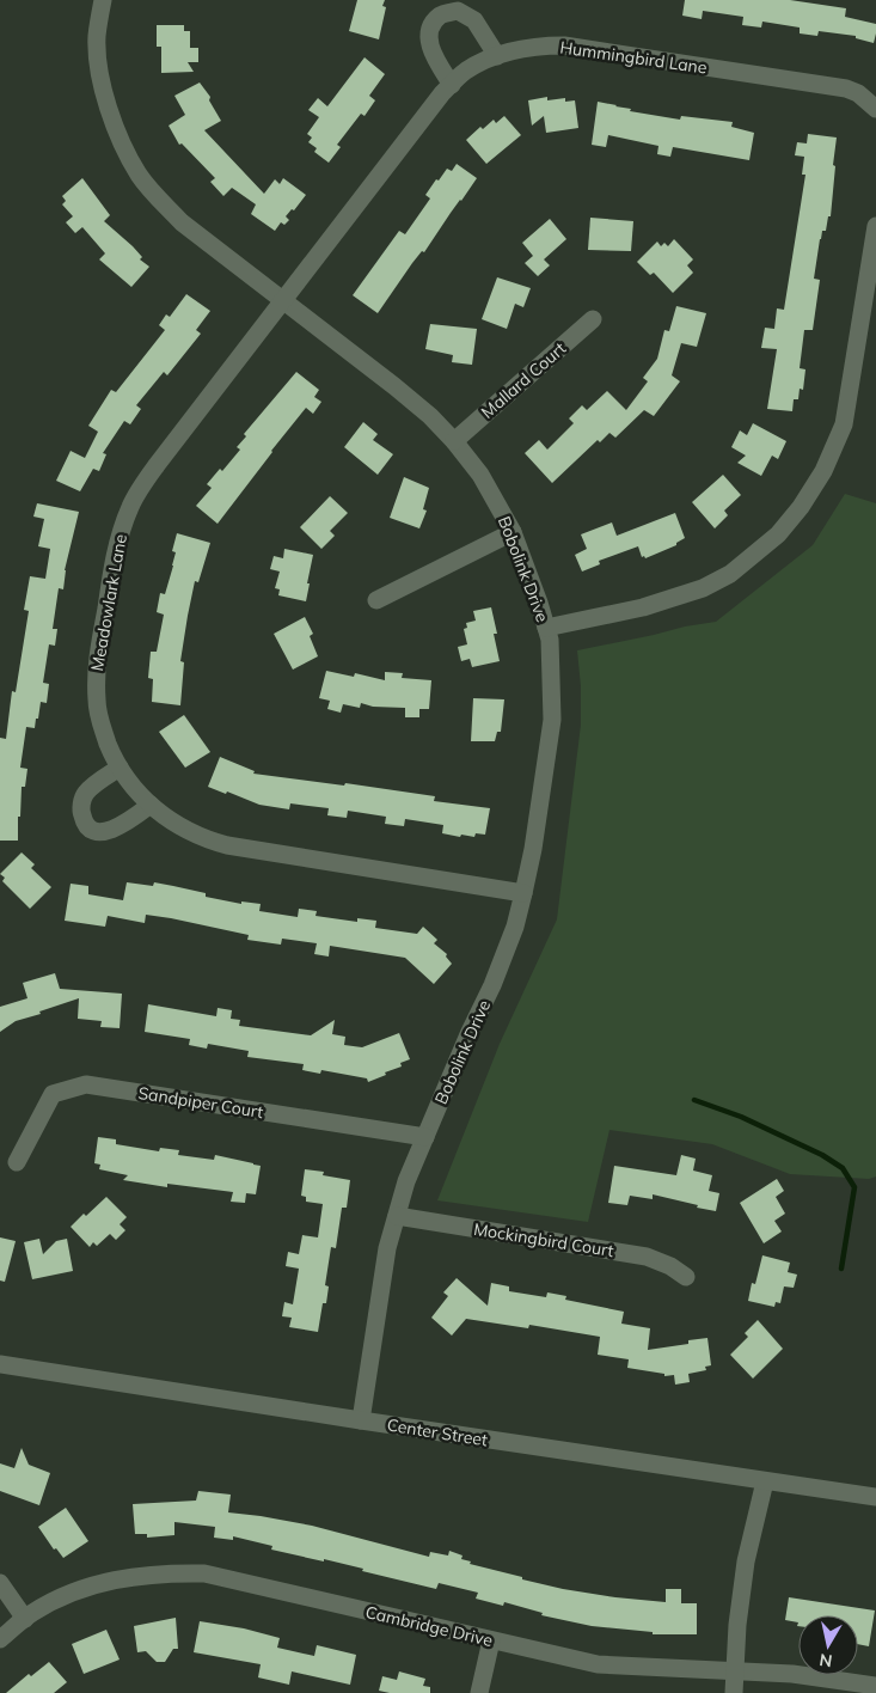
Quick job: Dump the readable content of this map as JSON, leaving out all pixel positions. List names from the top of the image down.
{
  "streets": {
    "street": [
      "Hummingbird Lane",
      "Mallard Court",
      "Bobolink Drive",
      "Meadowlark Lane",
      "Sandpiper Court",
      "Mockingbird Court",
      "Center Street",
      "Cambridge Drive"
    ]
  },
  "crossings": [
    ["Hummingbird Lane", "Bobolink Drive"],
    ["Hummingbird Lane", "Meadowlark Lane"],
    ["Mallard Court", "Bobolink Drive"],
    ["Bobolink Drive", "Meadowlark Lane"],
    ["Bobolink Drive", "Sandpiper Court"],
    ["Bobolink Drive", "Mockingbird Court"],
    ["Bobolink Drive", "Center Street"]
  ],
  "north": "bottom"
}
